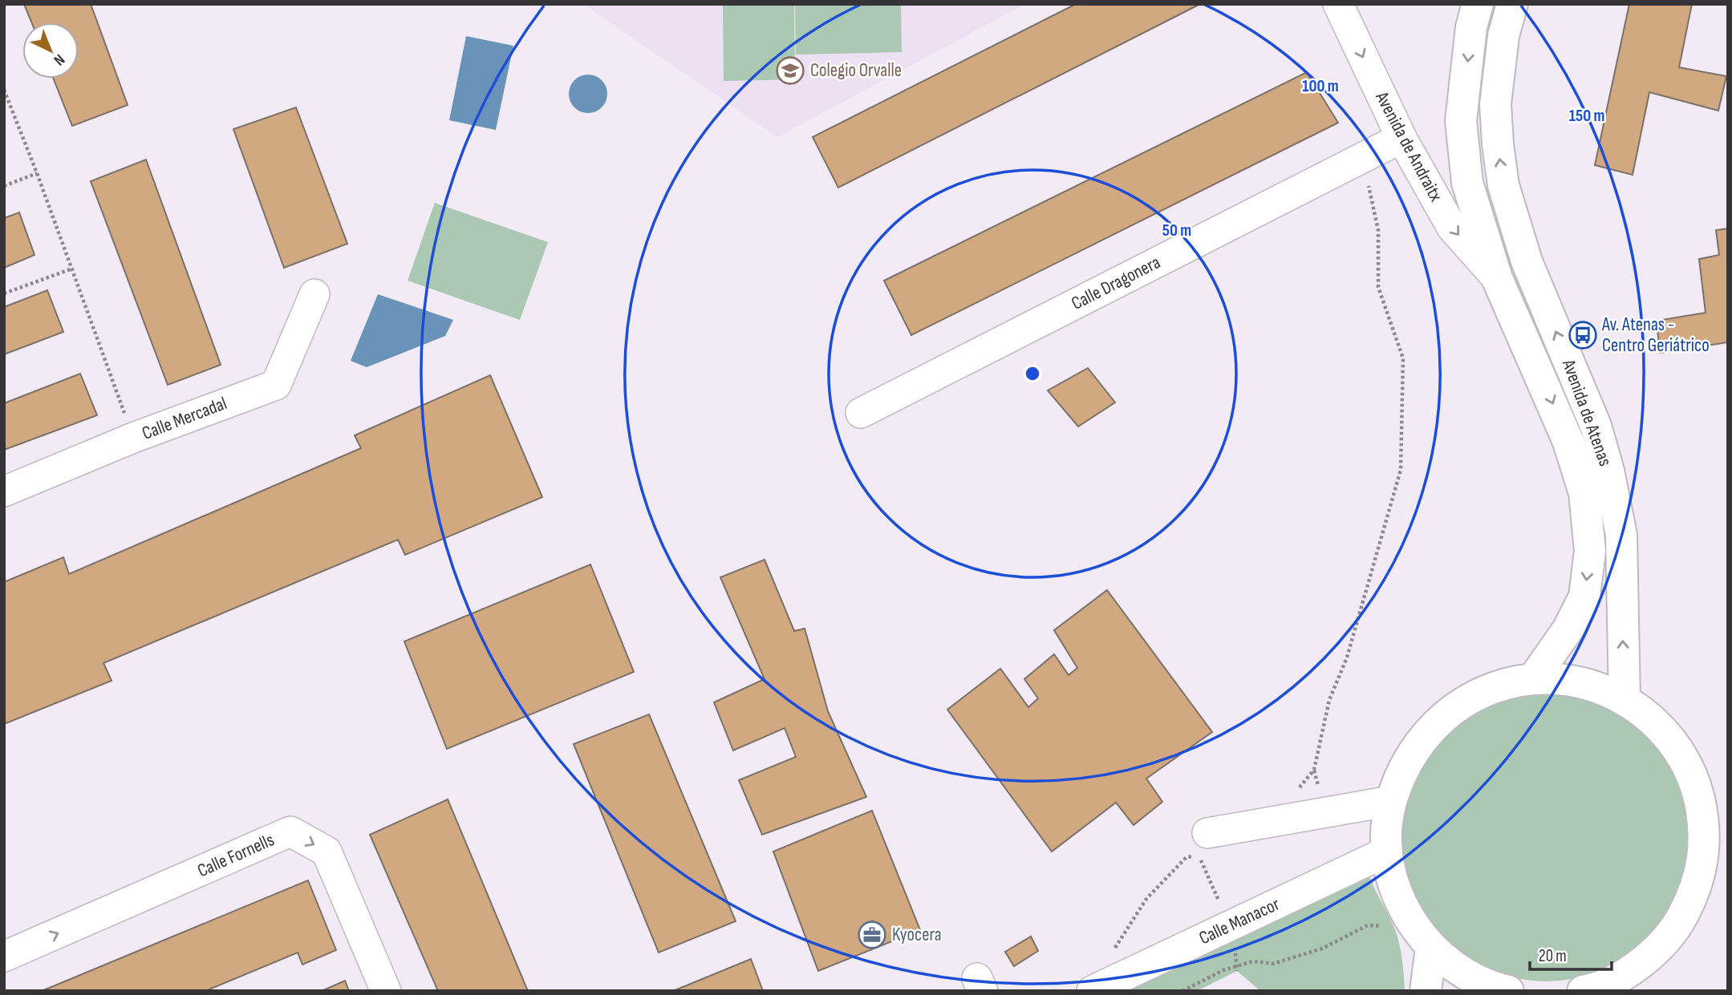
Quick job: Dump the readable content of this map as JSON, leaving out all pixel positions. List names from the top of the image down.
{
  "streets": {
    "main road": ["Avenida de Atenas"],
    "street": [
      "Avenida de Andraitx",
      "Calle Dragonera",
      "Calle Mercadal",
      "Calle Fornells",
      "Calle Manacor"
    ]
  },
  "crossings": [
    ["Avenida de Andraitx", "Calle Dragonera"],
    ["Avenida de Andraitx", "Avenida de Atenas"]
  ],
  "one_way": ["Avenida de Andraitx"],
  "places": {
    "school or university": ["Colegio Orvalle"],
    "bus stop": ["Av. Atenas - Centro Geriátrico"],
    "office": ["Kyocera"]
  },
  "scale_bar": "20 m",
  "north": "bottom right",
  "rings": ["100 m", "150 m", "50 m"]
}
